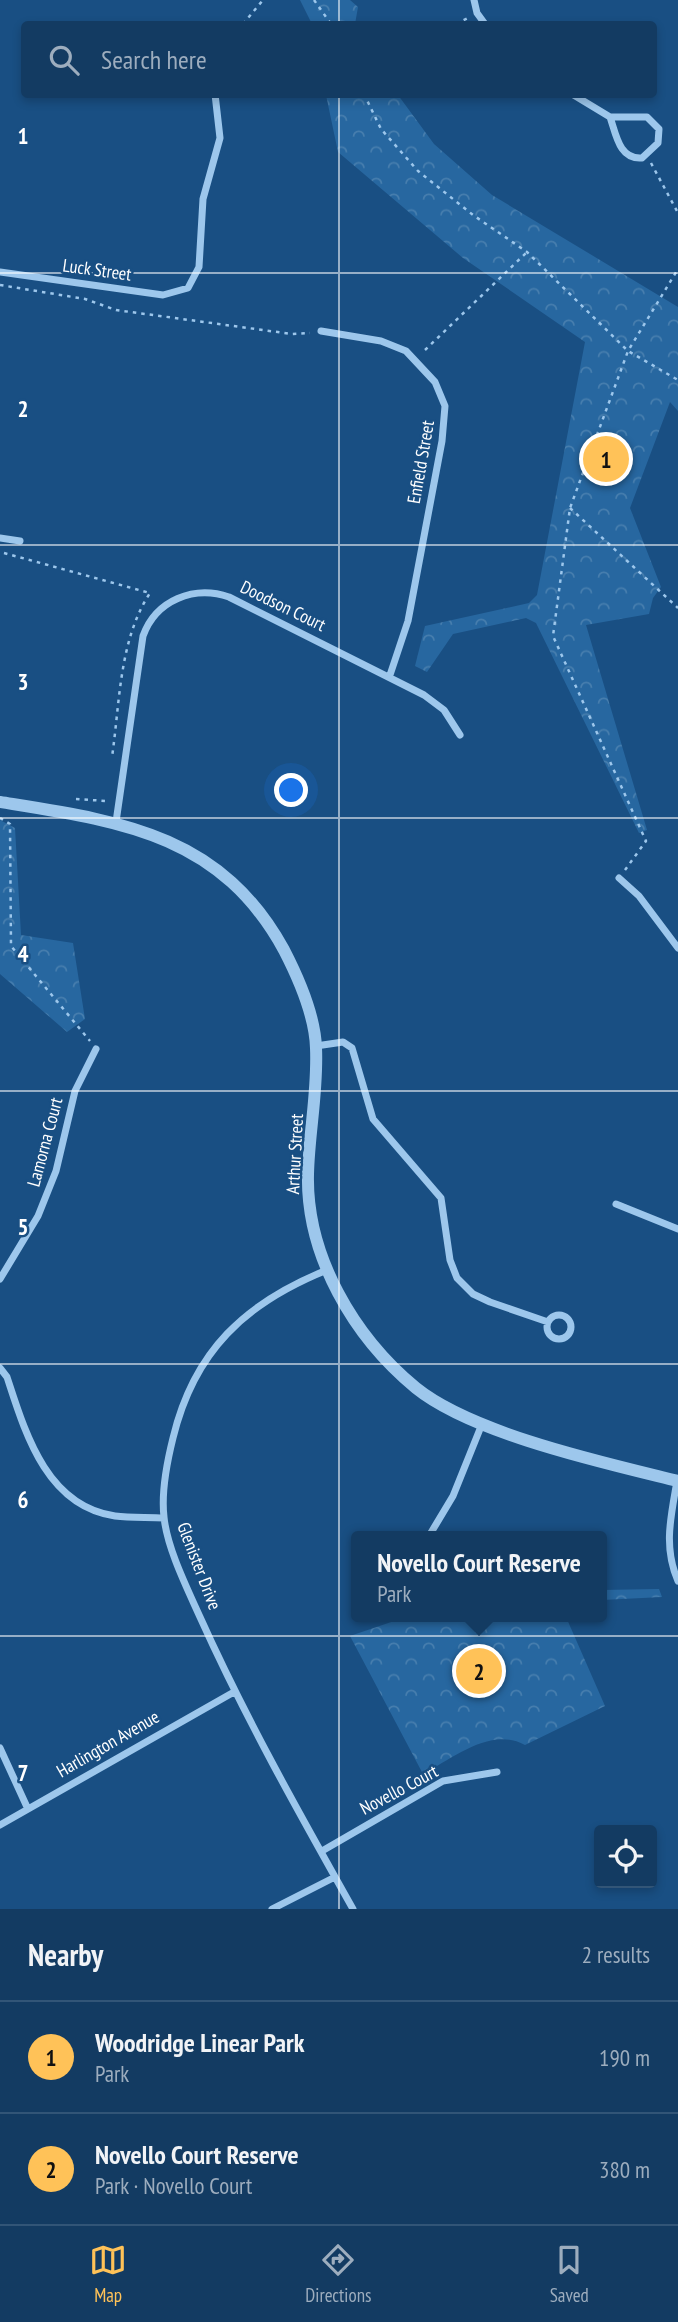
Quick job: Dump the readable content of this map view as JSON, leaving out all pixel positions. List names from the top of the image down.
{
  "streets": {
    "street": [
      "Luck Street",
      "Enfield Street",
      "Doodson Court",
      "Lamorna Court",
      "Arthur Street",
      "Glenister Drive",
      "Harlington Avenue",
      "Novello Court"
    ]
  },
  "crossings": [
    ["Enfield Street", "Doodson Court"],
    ["Doodson Court", "Arthur Street"],
    ["Arthur Street", "Glenister Drive"],
    ["Glenister Drive", "Harlington Avenue"],
    ["Glenister Drive", "Novello Court"]
  ],
  "page": {
    "search": "Search here",
    "pins": ["1", "2"],
    "popup": ["Novello Court Reserve", "Park"],
    "heading": ["Nearby", "2 results"],
    "list": [
      {
        "mark": "1",
        "name": "Woodridge Linear Park",
        "note": "Park",
        "value": "190 m"
      },
      {
        "mark": "2",
        "name": "Novello Court Reserve",
        "note": "Park · Novello Court",
        "value": "380 m"
      }
    ],
    "nav": ["Map", "Directions", "Saved"]
  },
  "grid": {
    "rows": [
      "1",
      "2",
      "3",
      "4",
      "5",
      "6",
      "7"
    ]
  }
}
